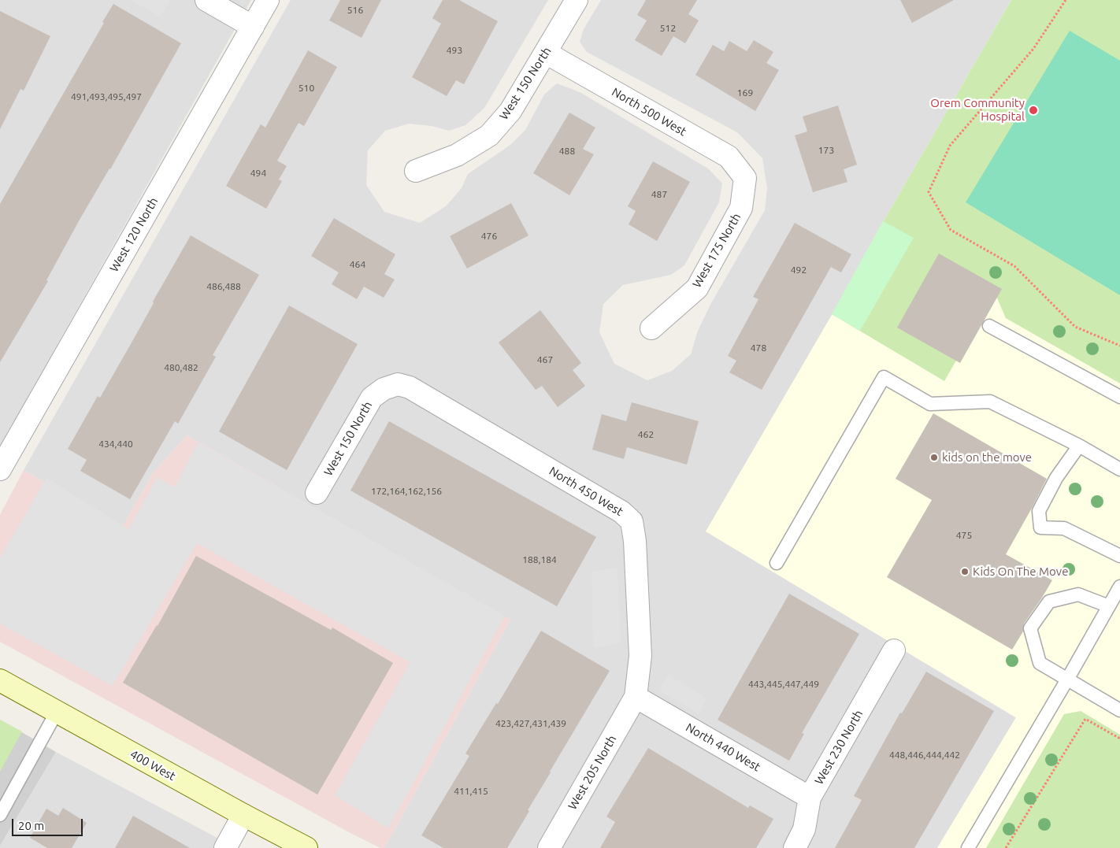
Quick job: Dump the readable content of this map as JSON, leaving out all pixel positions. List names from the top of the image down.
{
  "streets": {
    "main road": ["400 West"],
    "street": [
      "West 150 North",
      "North 500 West",
      "West 120 North",
      "West 175 North",
      "North 450 West",
      "North 440 West",
      "West 230 North",
      "West 205 North"
    ]
  },
  "crossings": [
    ["West 150 North", "North 500 West"],
    ["West 150 North", "North 450 West"],
    ["North 500 West", "West 175 North"],
    ["North 450 West", "North 440 West"],
    ["North 450 West", "West 205 North"],
    ["North 440 West", "West 230 North"],
    ["North 440 West", "West 205 North"]
  ],
  "places": ["Orem Community Hospital", "kids on the move", "Kids On The Move"],
  "house_numbers": [
    "516",
    "512",
    "493",
    "510",
    "169",
    "491,493,495,497",
    "173",
    "488",
    "494",
    "487",
    "476",
    "464",
    "492",
    "486,488",
    "478",
    "467",
    "480,482",
    "462",
    "434,440",
    "172,164,162,156",
    "475",
    "188,184",
    "443,445,447,449",
    "423,427,431,439",
    "448,446,444,442",
    "411,415"
  ],
  "scale_bar": "20 m"
}
